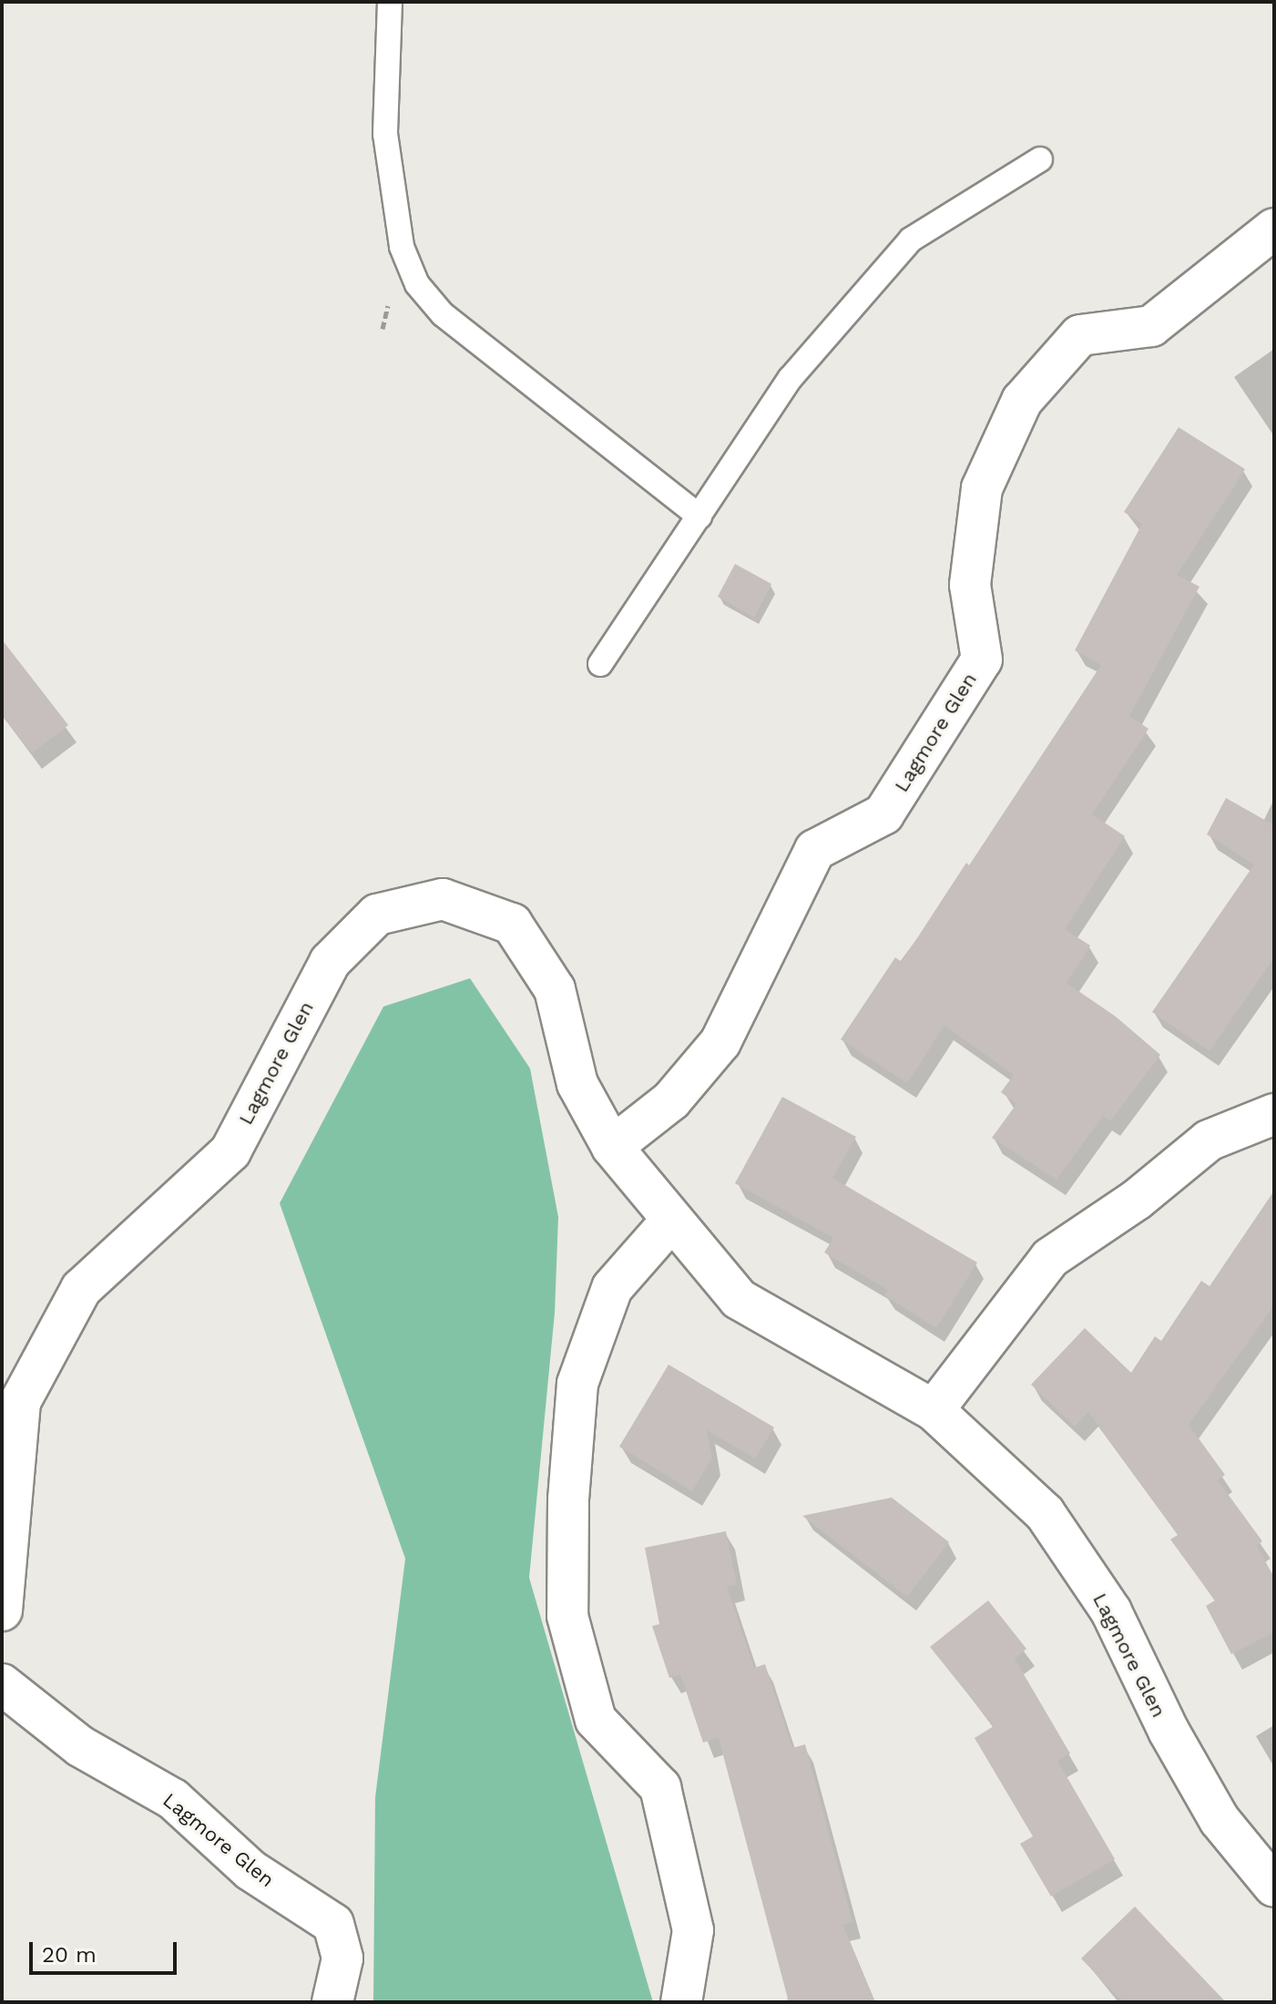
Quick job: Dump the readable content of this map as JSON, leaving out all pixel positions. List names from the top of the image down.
{
  "streets": {
    "street": ["Lagmore Glen"]
  },
  "scale_bar": "20 m"
}
